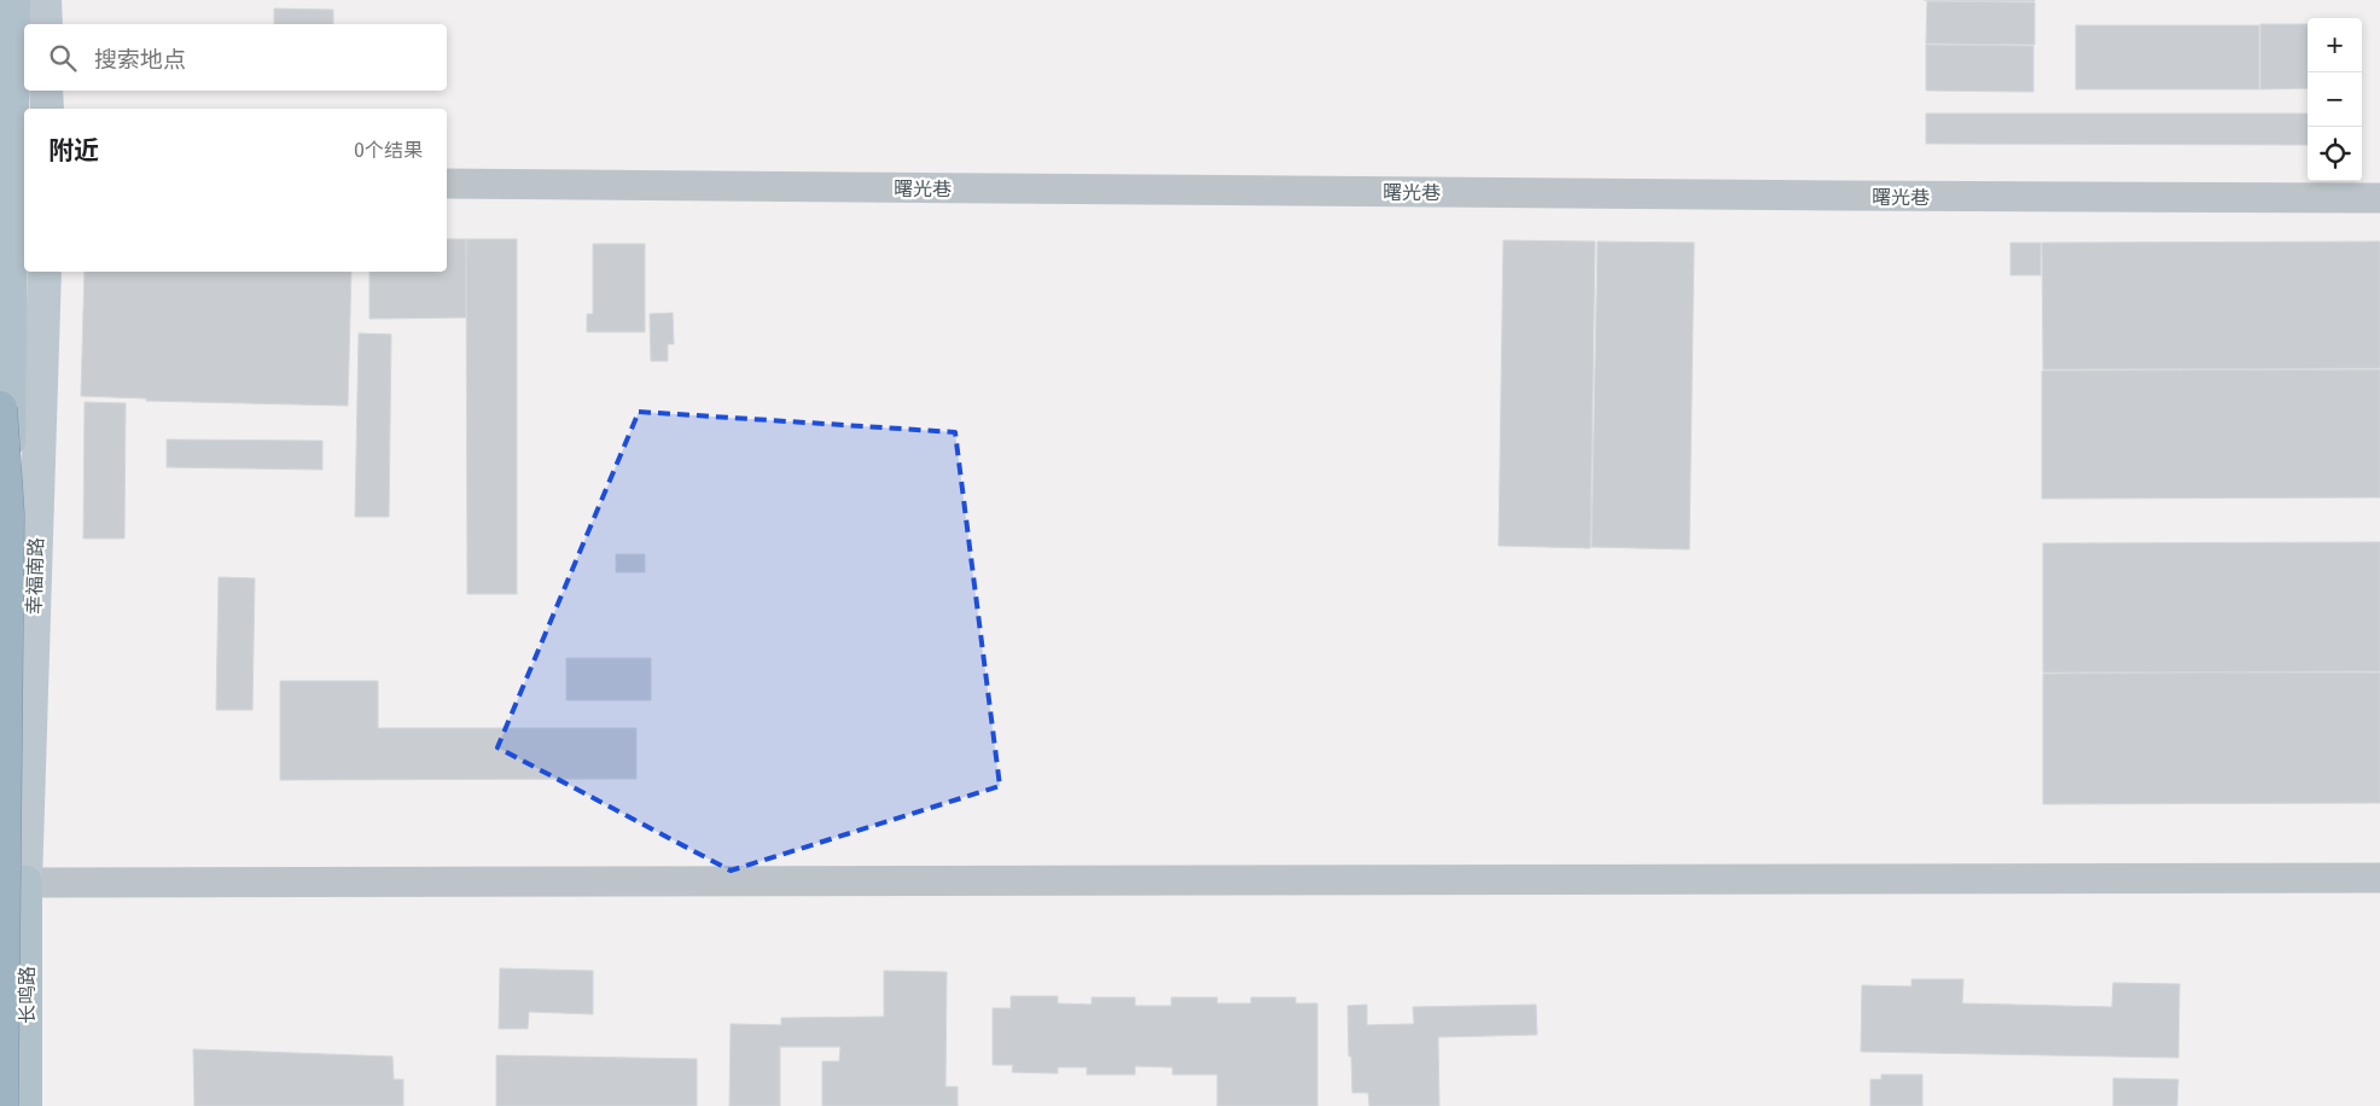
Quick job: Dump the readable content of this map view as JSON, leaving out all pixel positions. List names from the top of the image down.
{
  "streets": {
    "main road": ["幸福南路", "长鸣路"],
    "street": ["曙光巷"]
  },
  "crossings": [
    ["幸福南路", "长鸣路"]
  ],
  "page": {
    "map_buttons": ["+", "−"],
    "search": "搜索地点",
    "heading": ["附近", "0个结果"]
  }
}
